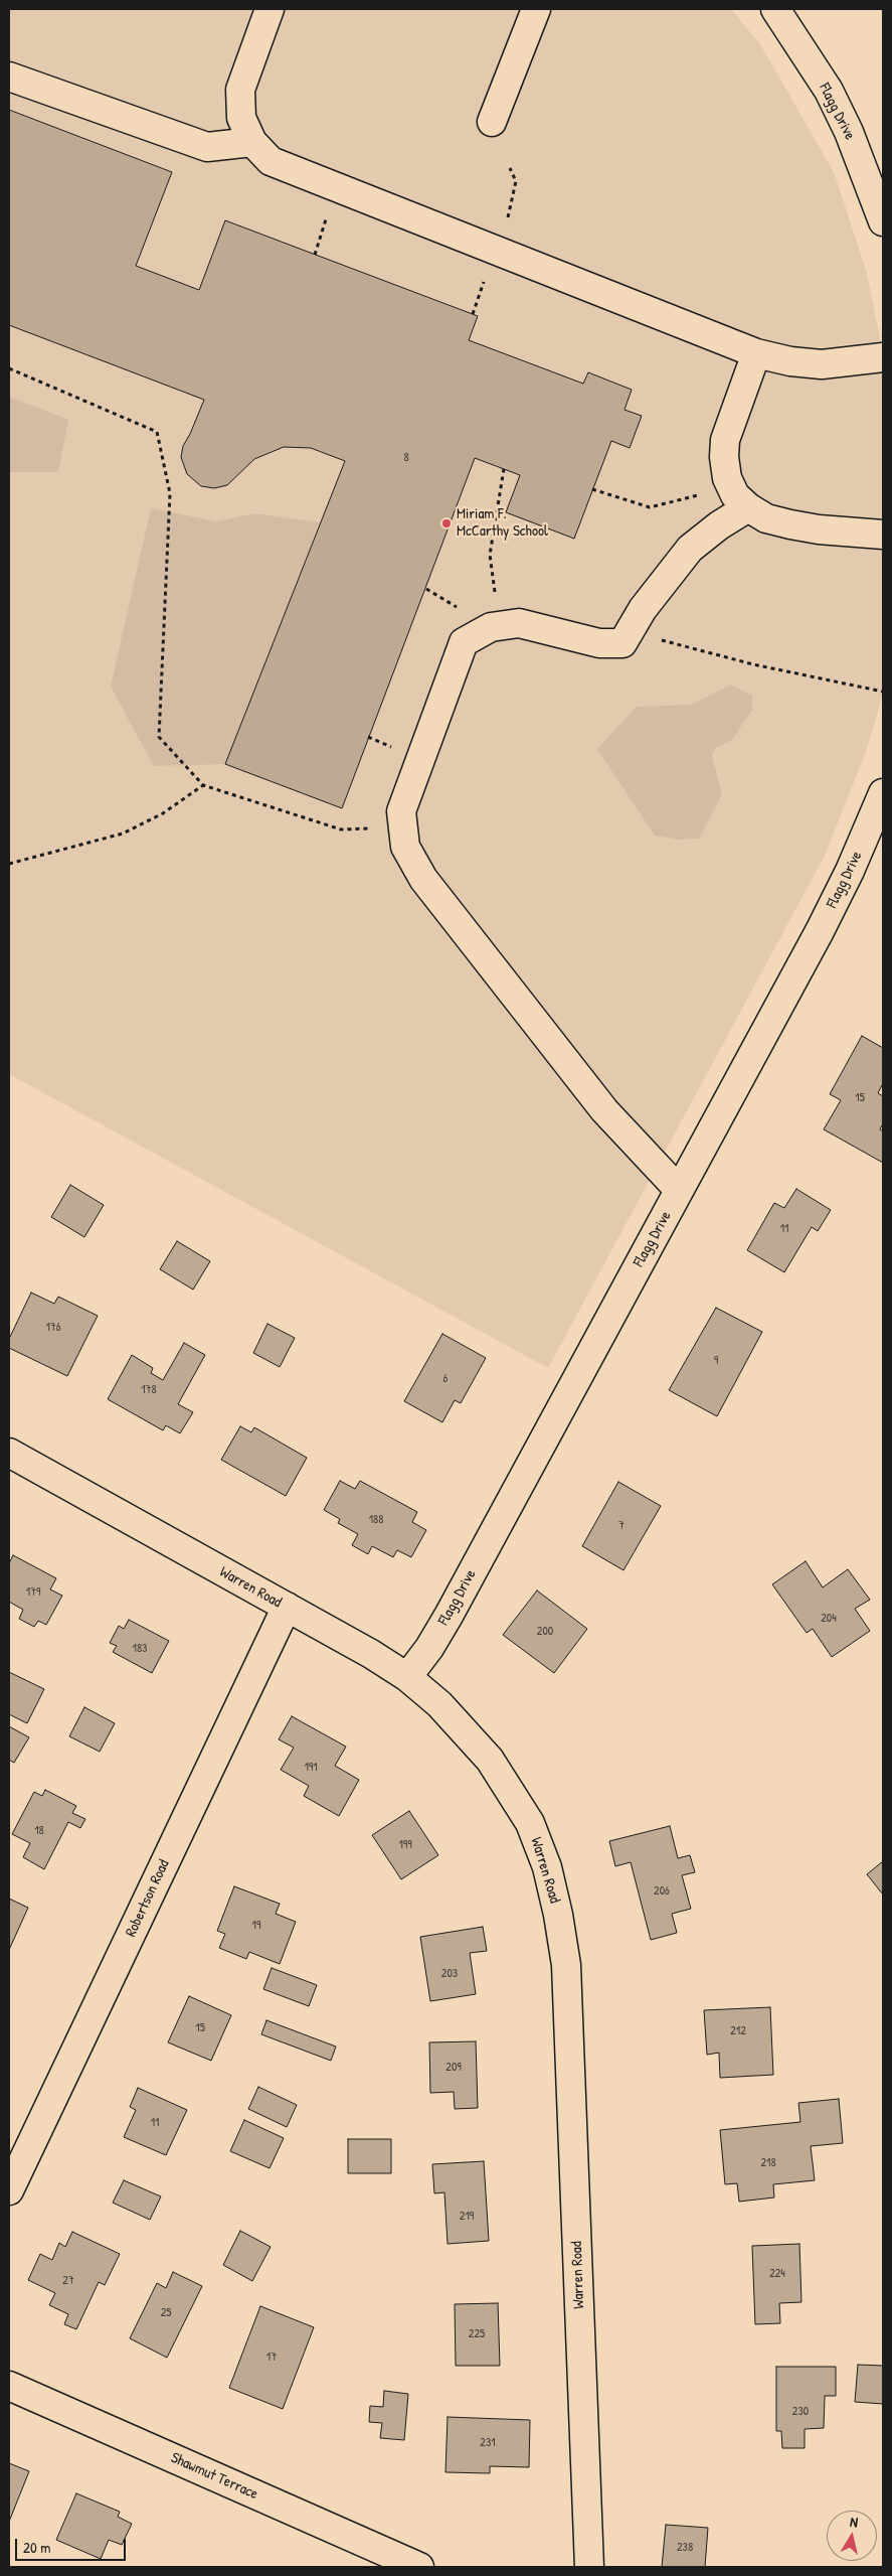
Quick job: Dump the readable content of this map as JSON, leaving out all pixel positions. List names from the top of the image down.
{
  "streets": {
    "street": [
      "Flagg Drive",
      "Warren Road",
      "Robertson Road",
      "Shawmut Terrace"
    ]
  },
  "crossings": [
    ["Flagg Drive", "Warren Road"],
    ["Warren Road", "Robertson Road"]
  ],
  "places": ["Miriam F. McCarthy School"],
  "house_numbers": [
    "8",
    "15",
    "11",
    "176",
    "9",
    "6",
    "178",
    "188",
    "7",
    "179",
    "204",
    "200",
    "183",
    "191",
    "18",
    "199",
    "206",
    "19",
    "203",
    "15",
    "212",
    "209",
    "11",
    "218",
    "219",
    "224",
    "27",
    "25",
    "225",
    "17",
    "230",
    "231",
    "238"
  ],
  "scale_bar": "20 m",
  "north": "top"
}
